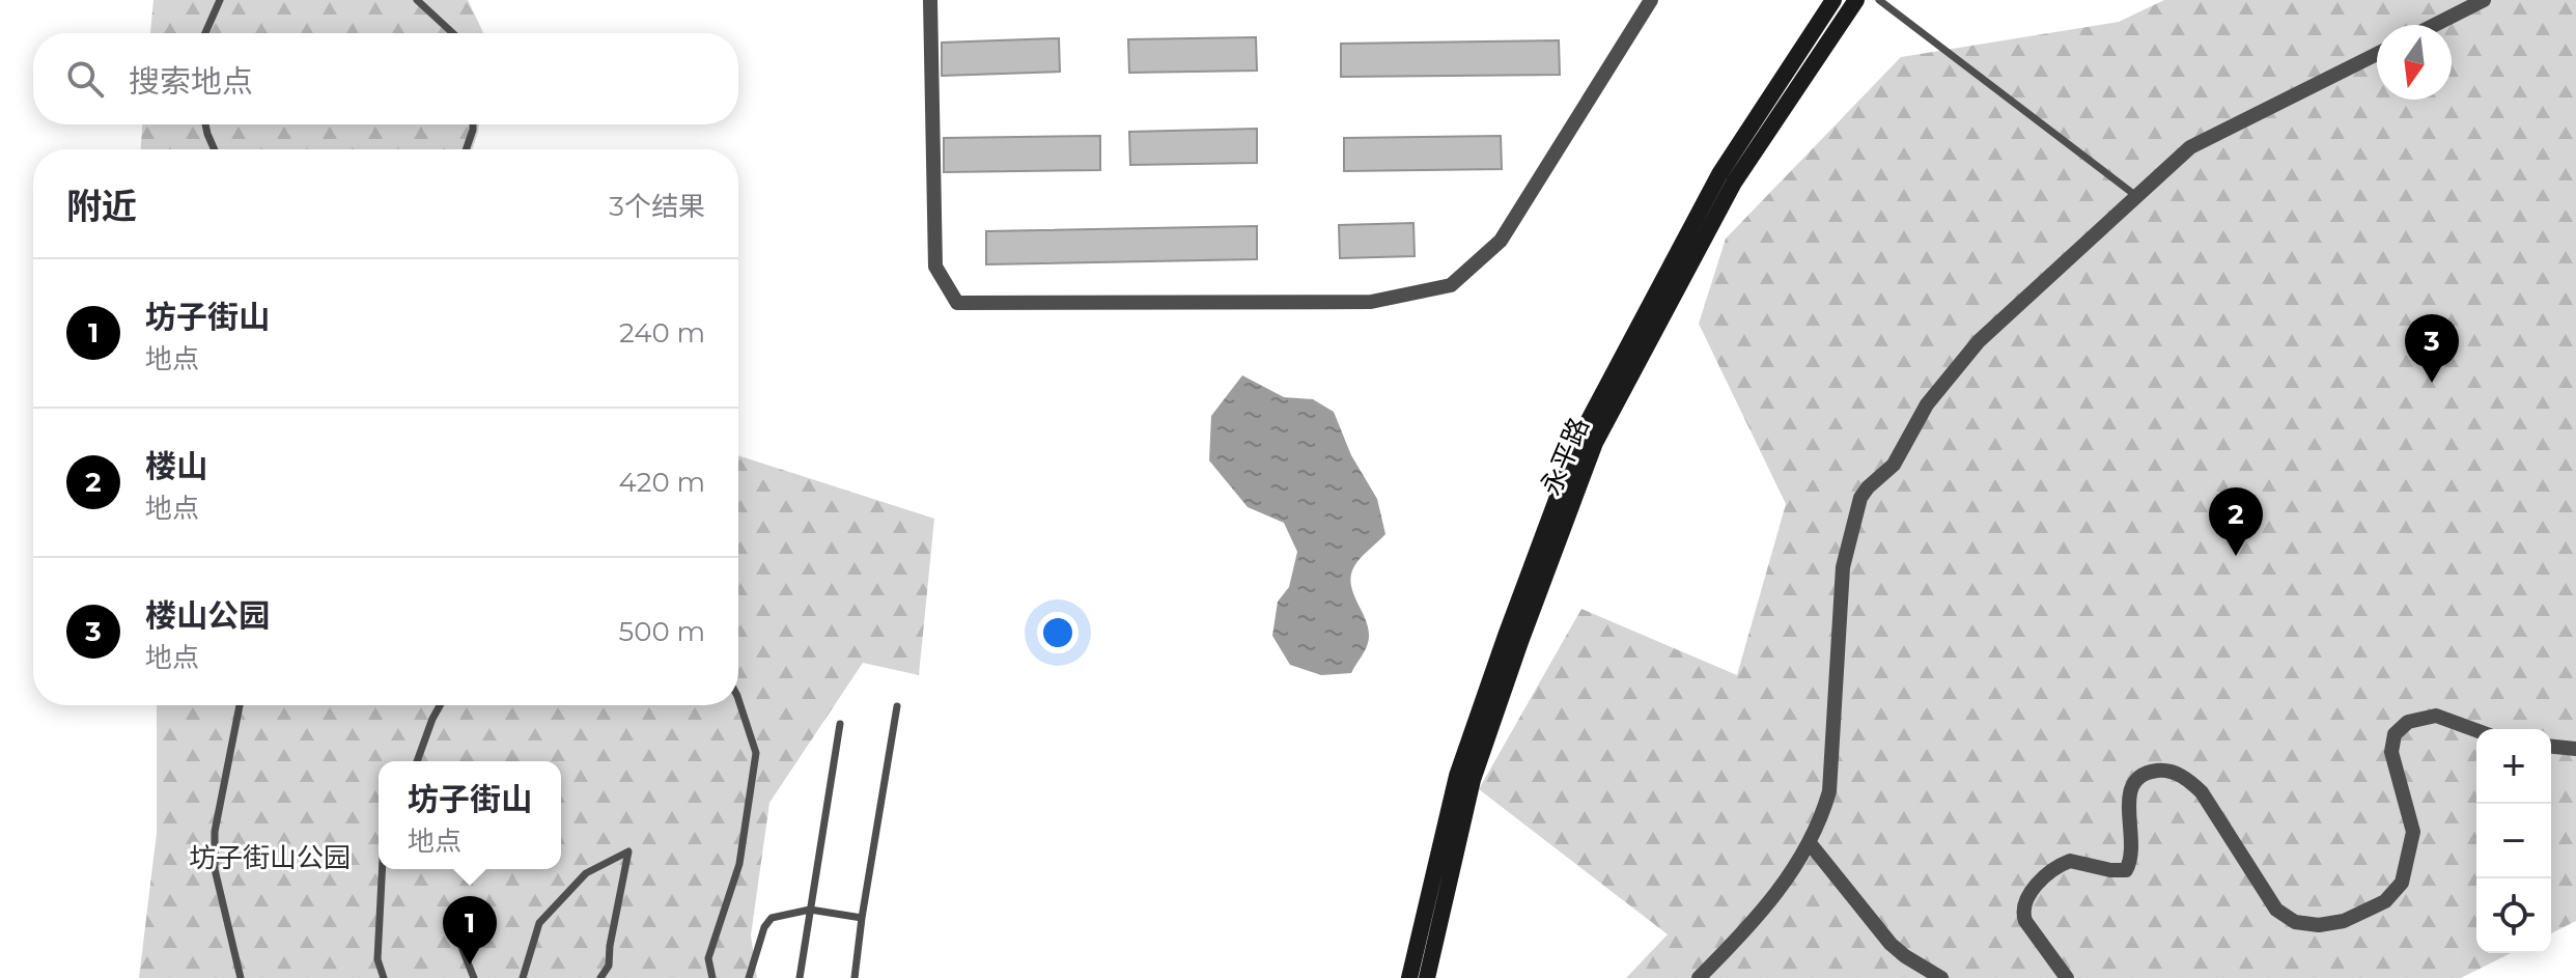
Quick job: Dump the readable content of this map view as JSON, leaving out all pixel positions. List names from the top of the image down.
{
  "streets": {
    "main road": ["永平路"]
  },
  "parks": ["坊子街山公园"],
  "north": "bottom",
  "page": {
    "search": "搜索地点",
    "heading": ["附近", "3个结果"],
    "list": [
      {
        "mark": "1",
        "name": "坊子街山",
        "note": "地点",
        "value": "240 m"
      },
      {
        "mark": "2",
        "name": "楼山",
        "note": "地点",
        "value": "420 m"
      },
      {
        "mark": "3",
        "name": "楼山公园",
        "note": "地点",
        "value": "500 m"
      }
    ],
    "pins": ["3", "2", "1"],
    "map_buttons": ["+", "−"],
    "popup": ["坊子街山", "地点"]
  }
}
